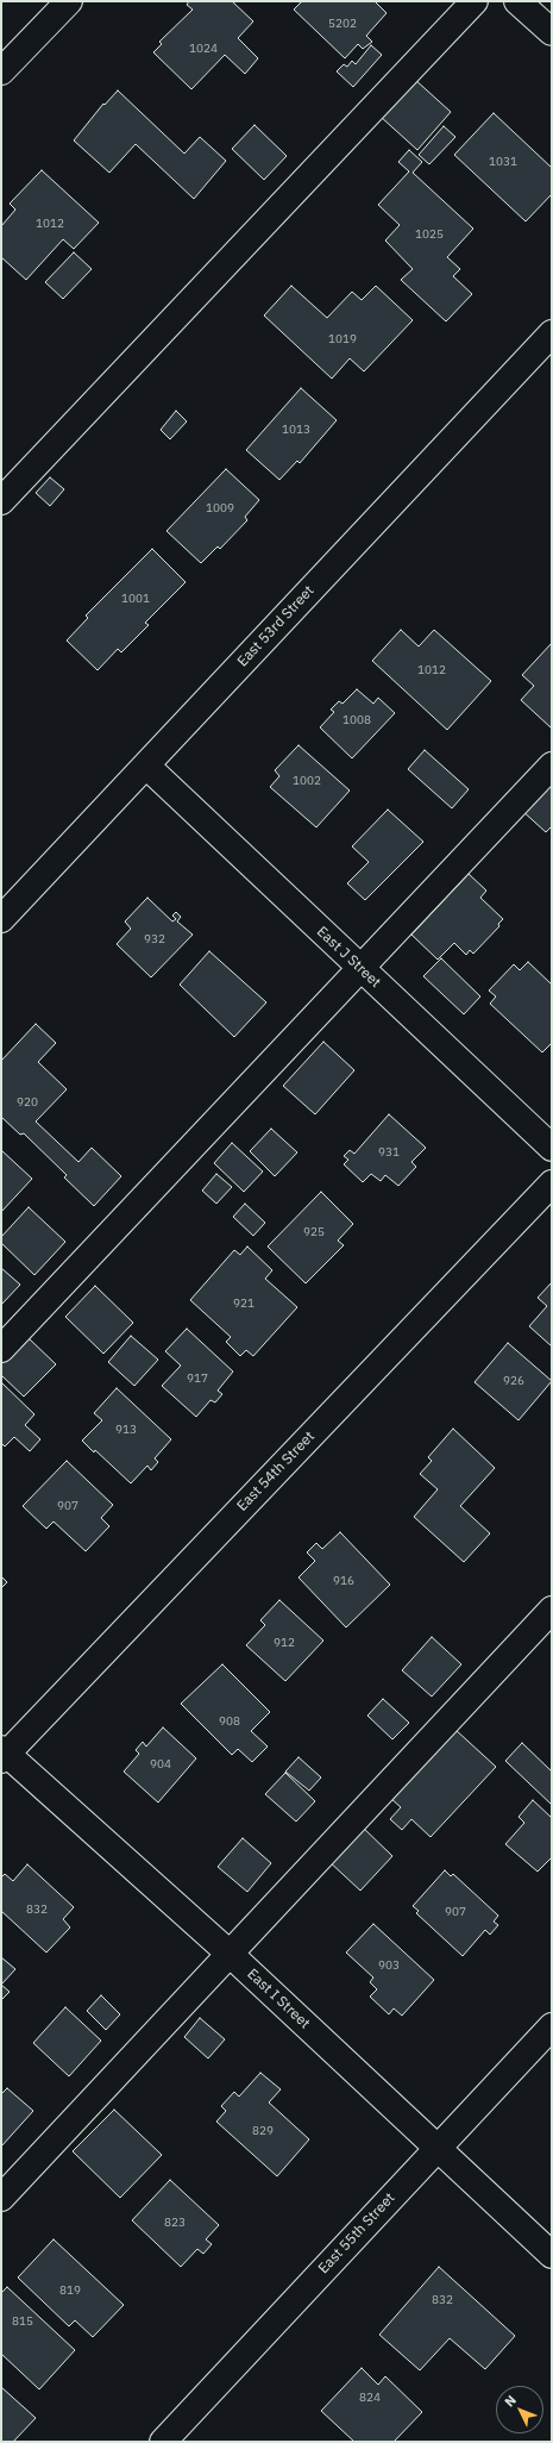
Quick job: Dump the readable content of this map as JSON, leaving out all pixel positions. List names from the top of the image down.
{
  "streets": {
    "street": [
      "East 53rd Street",
      "East J Street",
      "East 54th Street",
      "East I Street",
      "East 55th Street"
    ]
  },
  "crossings": [
    ["East 53rd Street", "East J Street"],
    ["East 54th Street", "East I Street"],
    ["East I Street", "East 55th Street"]
  ],
  "house_numbers": [
    "5202",
    "1024",
    "1031",
    "1012",
    "1025",
    "1019",
    "1013",
    "1009",
    "1001",
    "1012",
    "1008",
    "1002",
    "932",
    "920",
    "931",
    "925",
    "921",
    "917",
    "926",
    "913",
    "907",
    "916",
    "912",
    "908",
    "904",
    "832",
    "907",
    "903",
    "829",
    "823",
    "819",
    "832",
    "815",
    "824"
  ],
  "north": "top left"
}
